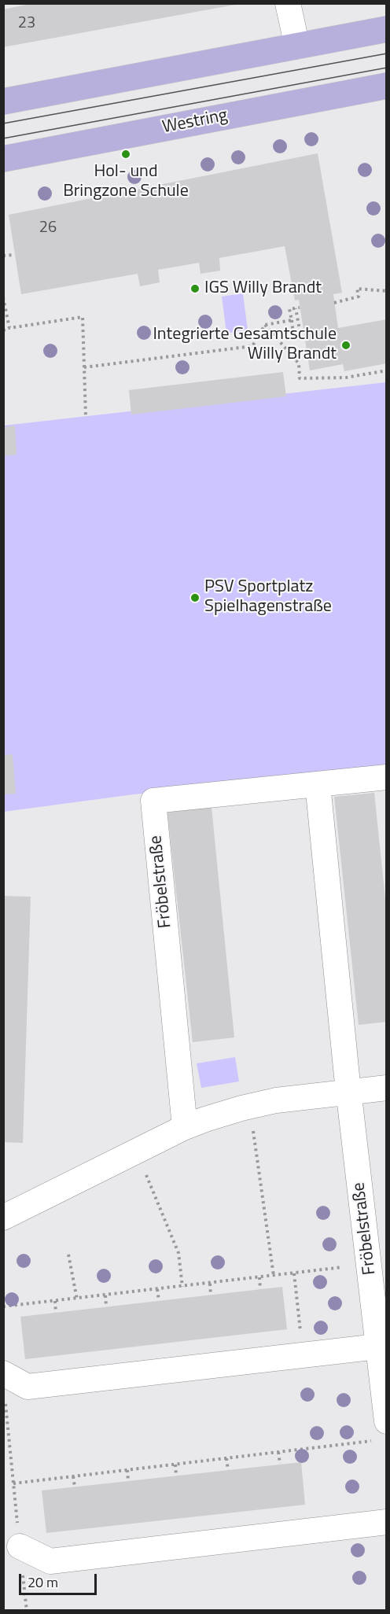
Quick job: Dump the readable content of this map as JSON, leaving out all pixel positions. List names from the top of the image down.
{
  "streets": {
    "main road": ["Westring"],
    "street": ["Fröbelstraße"]
  },
  "places": [
    "Hol- und Bringzone Schule",
    "IGS Willy Brandt",
    "Integrierte Gesamtschule Willy Brandt",
    "PSV Sportplatz Spielhagenstraße"
  ],
  "house_numbers": ["23", "26"],
  "scale_bar": "20 m"
}
